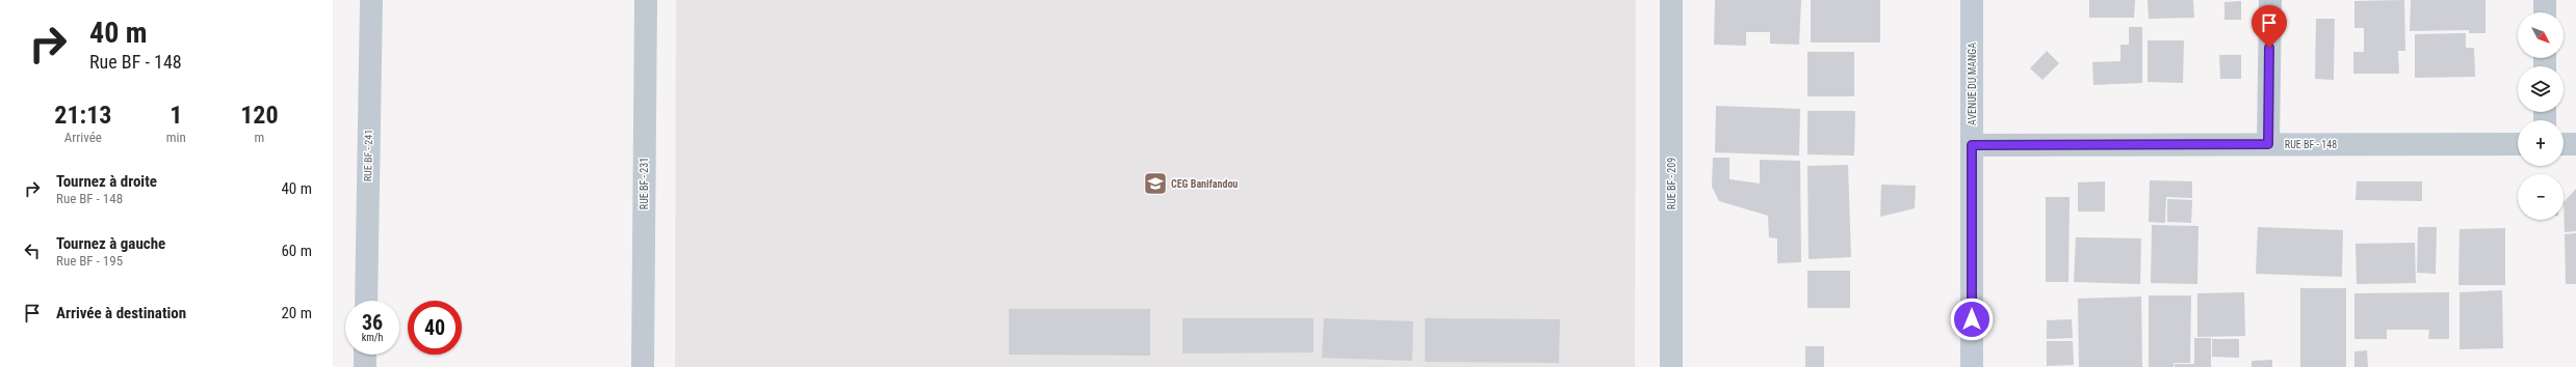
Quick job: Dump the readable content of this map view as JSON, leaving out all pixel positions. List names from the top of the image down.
{
  "streets": {
    "street": [
      "AVENUE DU MANGA",
      "RUE BF - 148",
      "RUE BF - 241",
      "RUE BF - 231",
      "RUE BF - 209"
    ]
  },
  "crossings": [
    ["AVENUE DU MANGA", "RUE BF - 148"]
  ],
  "places": {
    "school or university": ["CEG Banifandou"]
  },
  "north": "bottom right",
  "page": {
    "turn": ["40 m", "Rue BF - 148"],
    "map_buttons": ["+", "−"],
    "eta": [
      "21:13",
      "Arrivée",
      "1",
      "min",
      "120",
      "m"
    ],
    "list": [
      {
        "name": "Tournez à droite",
        "note": "Rue BF - 148",
        "value": "40 m"
      },
      {
        "name": "Tournez à gauche",
        "note": "Rue BF - 195",
        "value": "60 m"
      },
      {
        "name": "Arrivée à destination",
        "value": "20 m"
      }
    ],
    "speed": "36 km/h",
    "limit": "40"
  }
}
